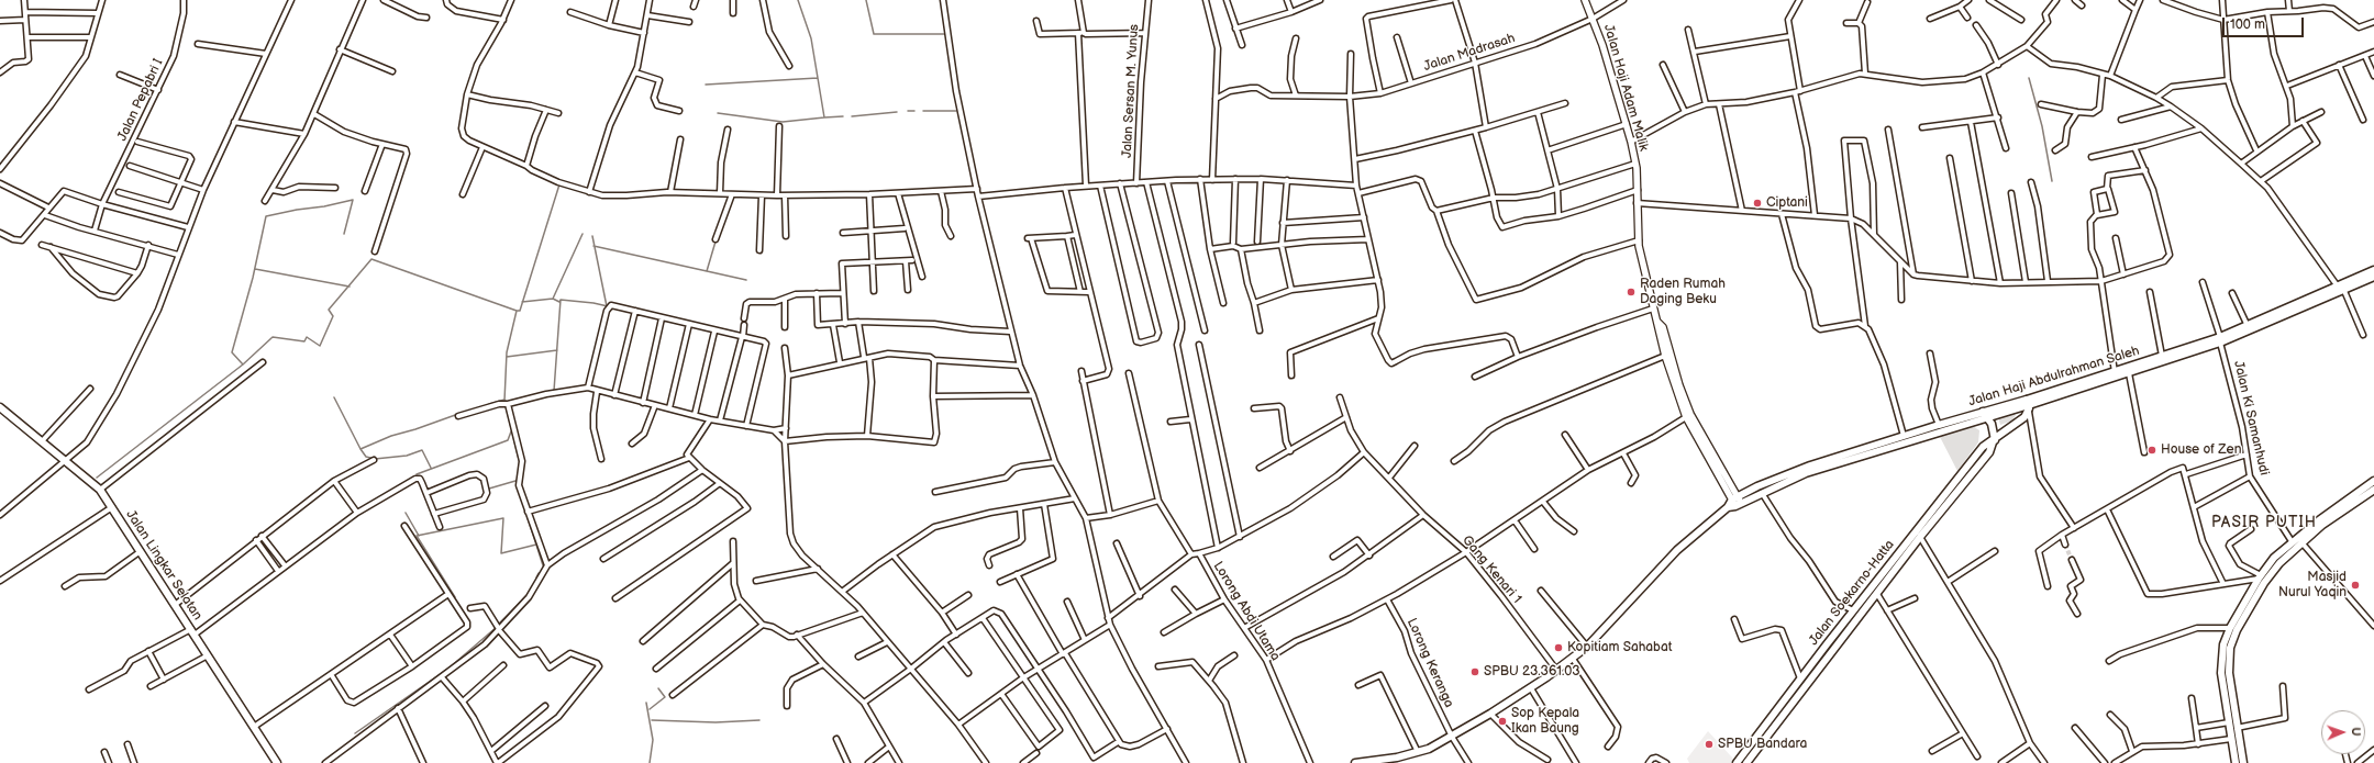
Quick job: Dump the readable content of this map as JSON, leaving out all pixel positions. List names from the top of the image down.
{
  "streets": {
    "main road": [
      "Jalan Haji Adam Malik",
      "Jalan Haji Abdulrahman Saleh",
      "Jalan Lingkar Selatan",
      "Jalan Soekarno-Hatta"
    ],
    "street": [
      "Jalan Madrasah",
      "Jalan Sersan M. Yunus",
      "Jalan Pepabri I",
      "Jalan Ki Samanhudi",
      "Gang Kenari 1",
      "Lorong Abdi Utama",
      "Lorong Keranga"
    ]
  },
  "crossings": [
    ["Jalan Madrasah", "Jalan Haji Adam Malik"],
    ["Jalan Haji Adam Malik", "Jalan Haji Abdulrahman Saleh"],
    ["Jalan Haji Abdulrahman Saleh", "Jalan Ki Samanhudi"],
    ["Jalan Haji Abdulrahman Saleh", "Jalan Soekarno-Hatta"],
    ["Gang Kenari 1", "Lorong Abdi Utama"]
  ],
  "districts": ["PASIR PUTIH"],
  "places": [
    "Ciptani",
    "Raden Rumah Daging Beku",
    "House of Zen",
    "Masjid Nurul Yaqin",
    "Kopitiam Sahabat",
    "SPBU 23.361.03",
    "Sop Kepala Ikan Baung",
    "SPBU Bandara"
  ],
  "scale_bar": "100 m",
  "north": "right"
}
